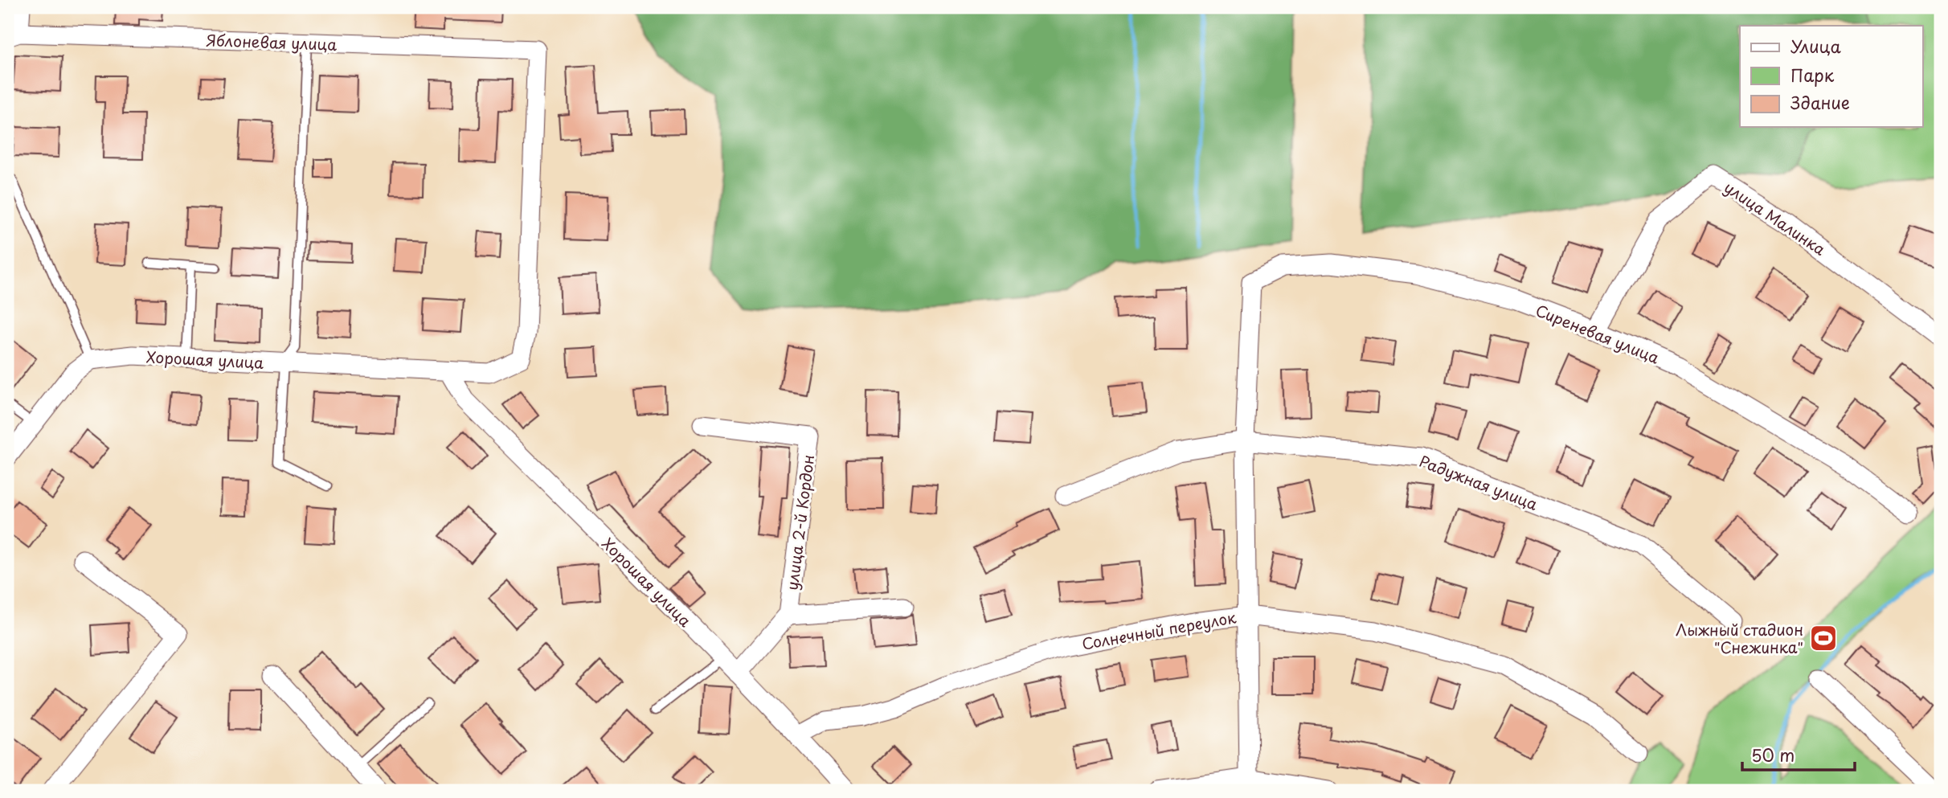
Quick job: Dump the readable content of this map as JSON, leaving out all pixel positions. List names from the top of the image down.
{
  "streets": {
    "street": [
      "Яблоневая улица",
      "улица Малинка",
      "Сиреневая улица",
      "Хорошая улица",
      "Радужная улица",
      "улица 2-й Кордон",
      "Солнечный переулок"
    ]
  },
  "crossings": [
    ["Яблоневая улица", "Хорошая улица"],
    ["улица Малинка", "Сиреневая улица"],
    ["Сиреневая улица", "Радужная улица"],
    ["Хорошая улица", "Солнечный переулок"]
  ],
  "places": {
    "sports": ["Лыжный стадион \"Снежинка\""]
  },
  "legend": ["Улица", "Парк", "Здание"],
  "scale_bar": "50 m"
}
